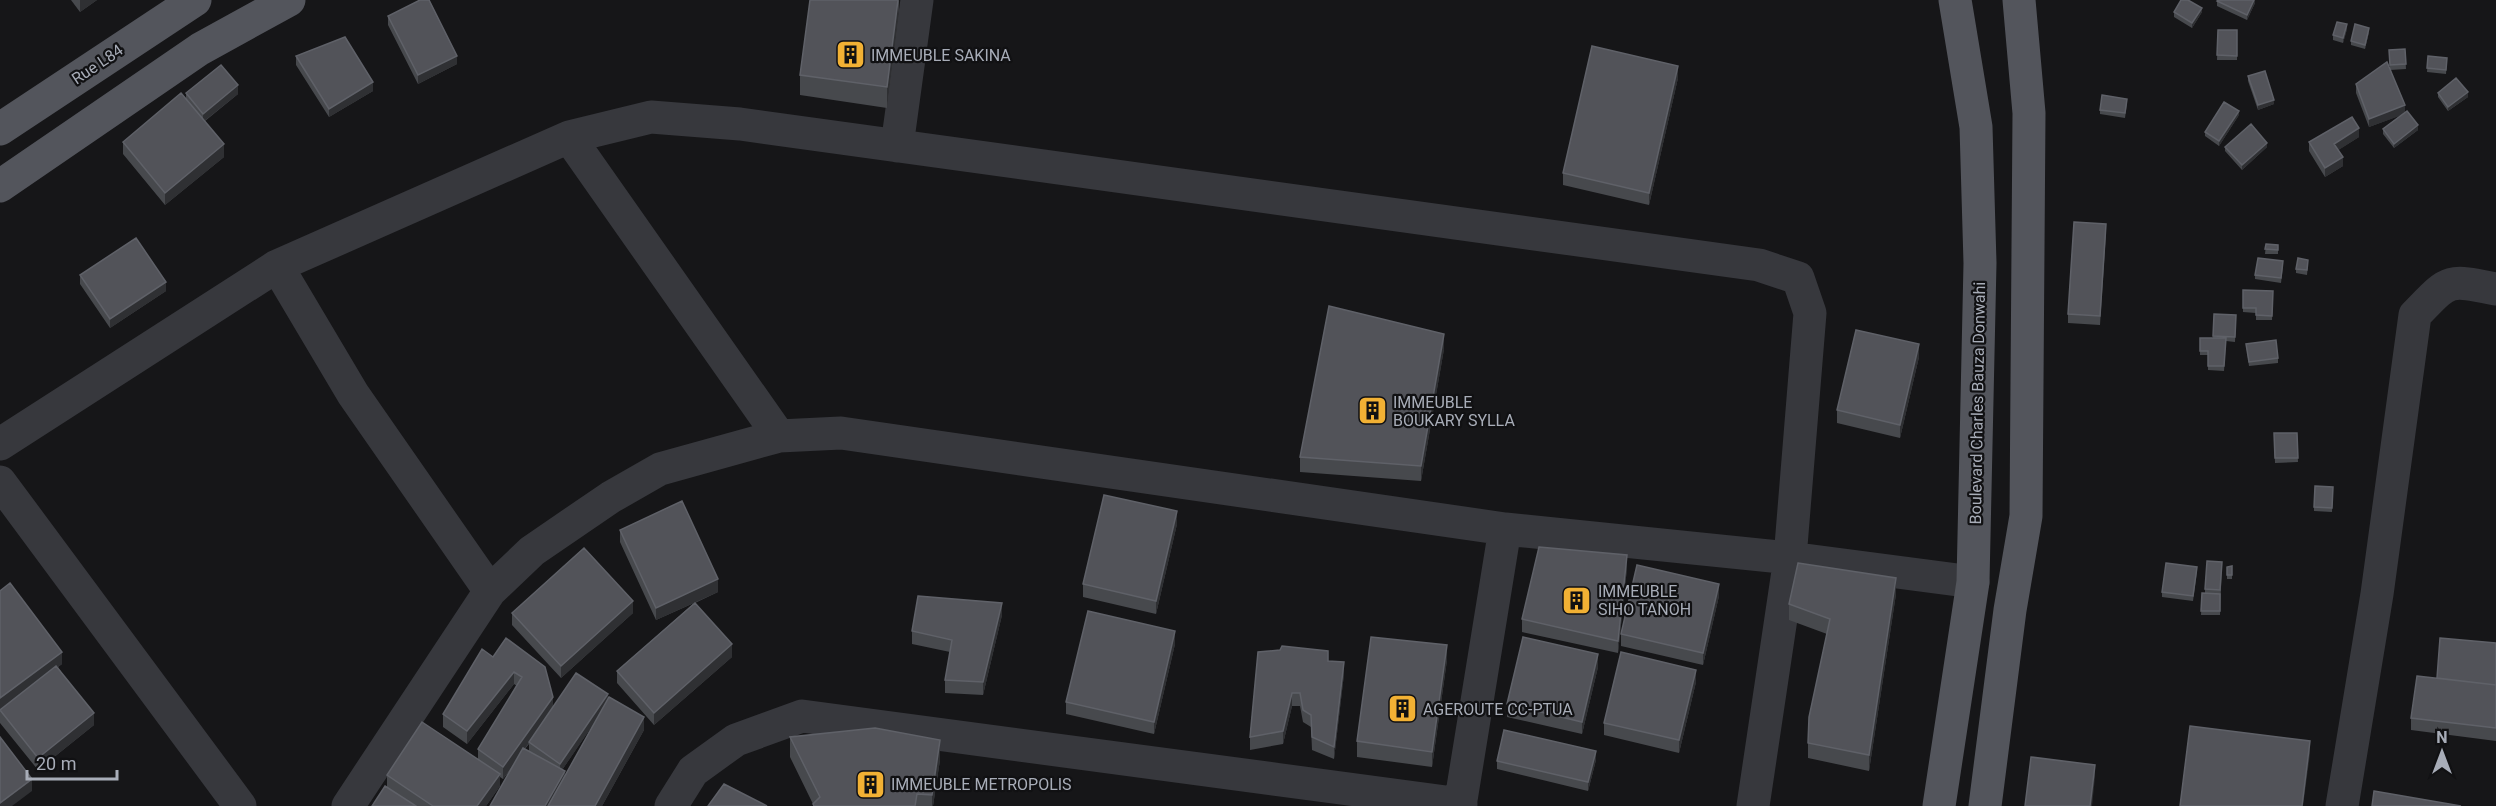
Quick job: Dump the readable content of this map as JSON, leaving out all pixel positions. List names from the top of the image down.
{
  "streets": {
    "main road": ["Rue L84", "Boulevard Charles Bauza Donwahi"]
  },
  "places": {
    "building": [
      "IMMEUBLE SAKINA",
      "IMMEUBLE BOUKARY SYLLA",
      "IMMEUBLE SIHO TANOH",
      "AGEROUTE CC-PTUA",
      "IMMEUBLE METROPOLIS"
    ]
  },
  "scale_bar": "20 m",
  "north": "top"
}
